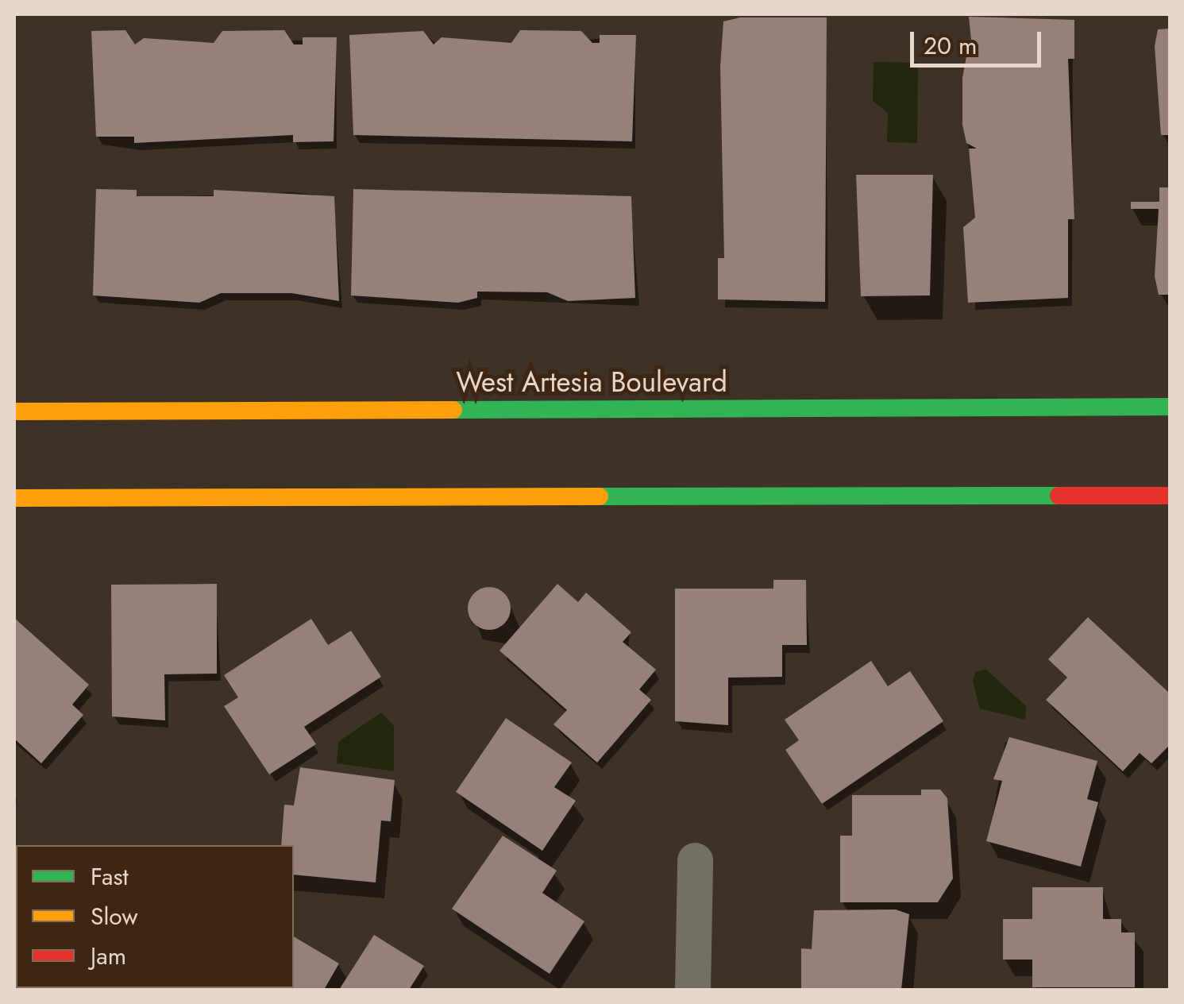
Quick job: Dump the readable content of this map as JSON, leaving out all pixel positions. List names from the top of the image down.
{
  "streets": {
    "main road": ["West Artesia Boulevard"]
  },
  "legend": ["Fast", "Slow", "Jam"],
  "scale_bar": "20 m"
}
